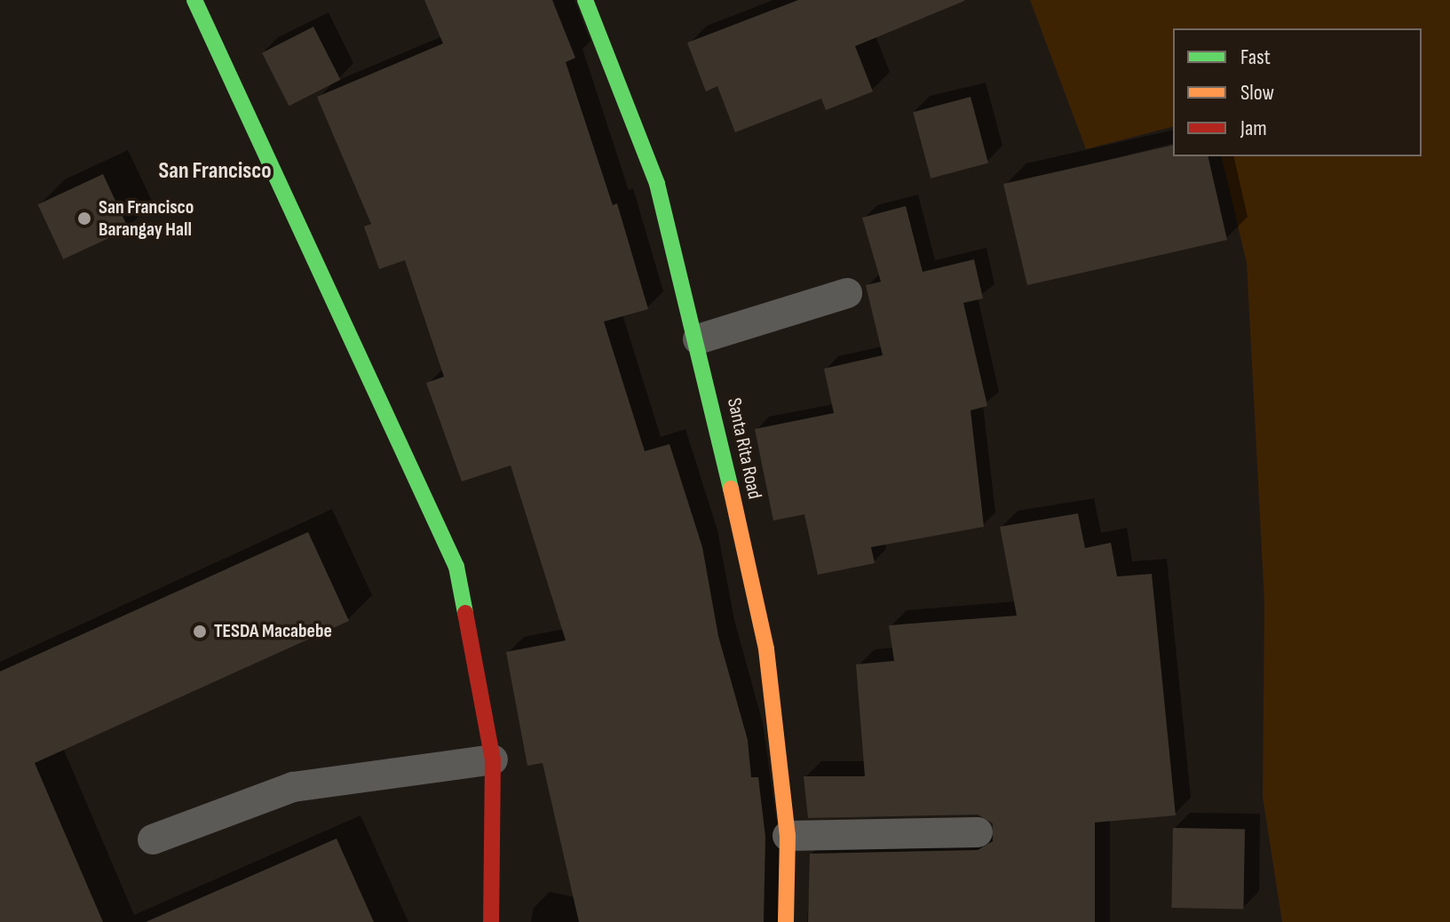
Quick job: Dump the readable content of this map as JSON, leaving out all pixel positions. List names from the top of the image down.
{
  "streets": {
    "street": ["Santa Rita Road"]
  },
  "districts": ["San Francisco"],
  "places": ["San Francisco Barangay Hall", "TESDA Macabebe"],
  "legend": ["Fast", "Slow", "Jam"]
}
